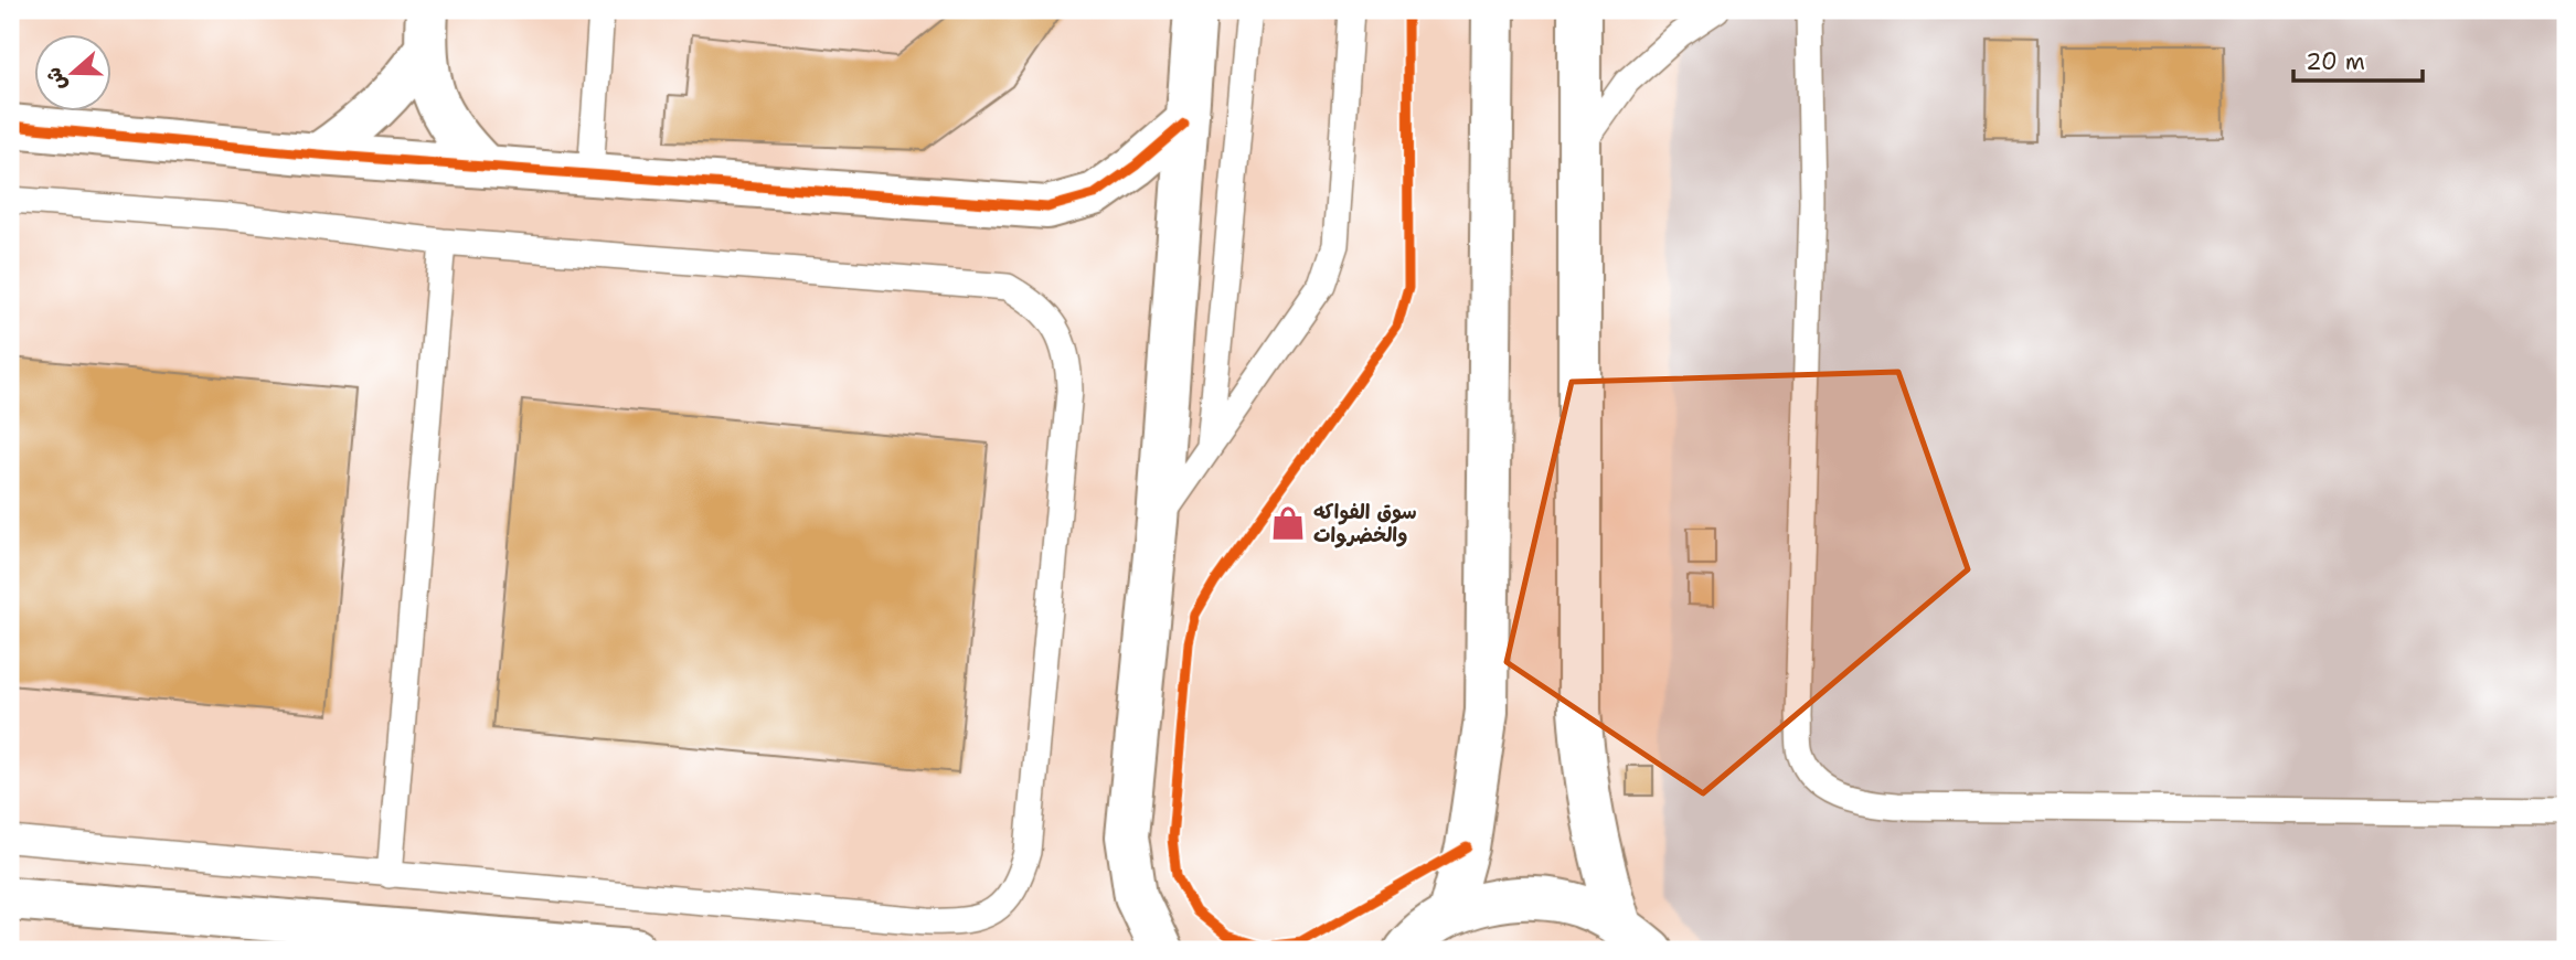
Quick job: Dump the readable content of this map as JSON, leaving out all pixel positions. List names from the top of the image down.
{
  "places": {
    "shop": ["سوق الفواكه والخضروات"]
  },
  "scale_bar": "20 m",
  "north": "left"
}
